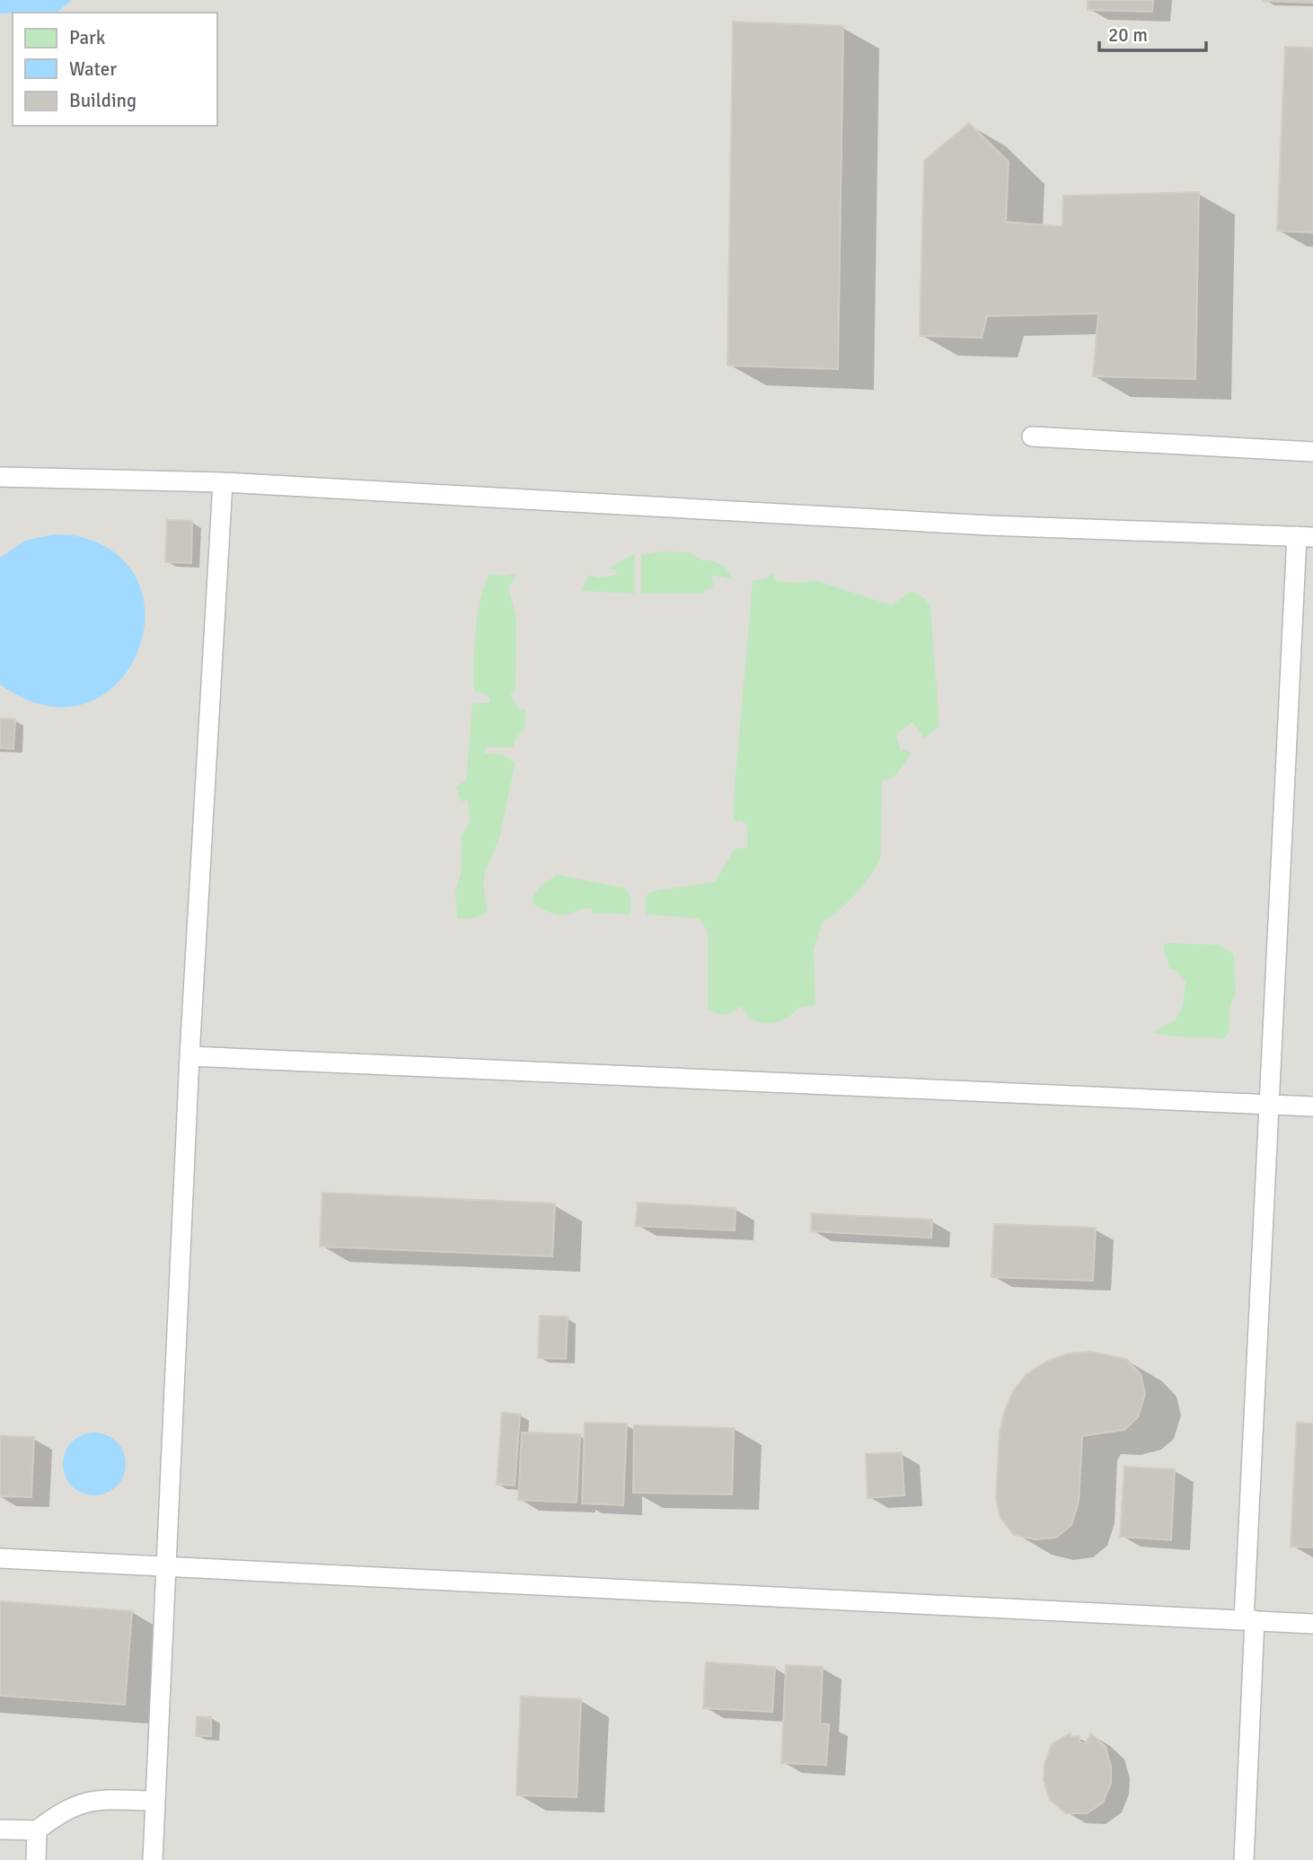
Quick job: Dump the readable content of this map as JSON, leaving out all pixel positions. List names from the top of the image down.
{
  "legend": ["Park", "Water", "Building"],
  "scale_bar": "20 m"
}
